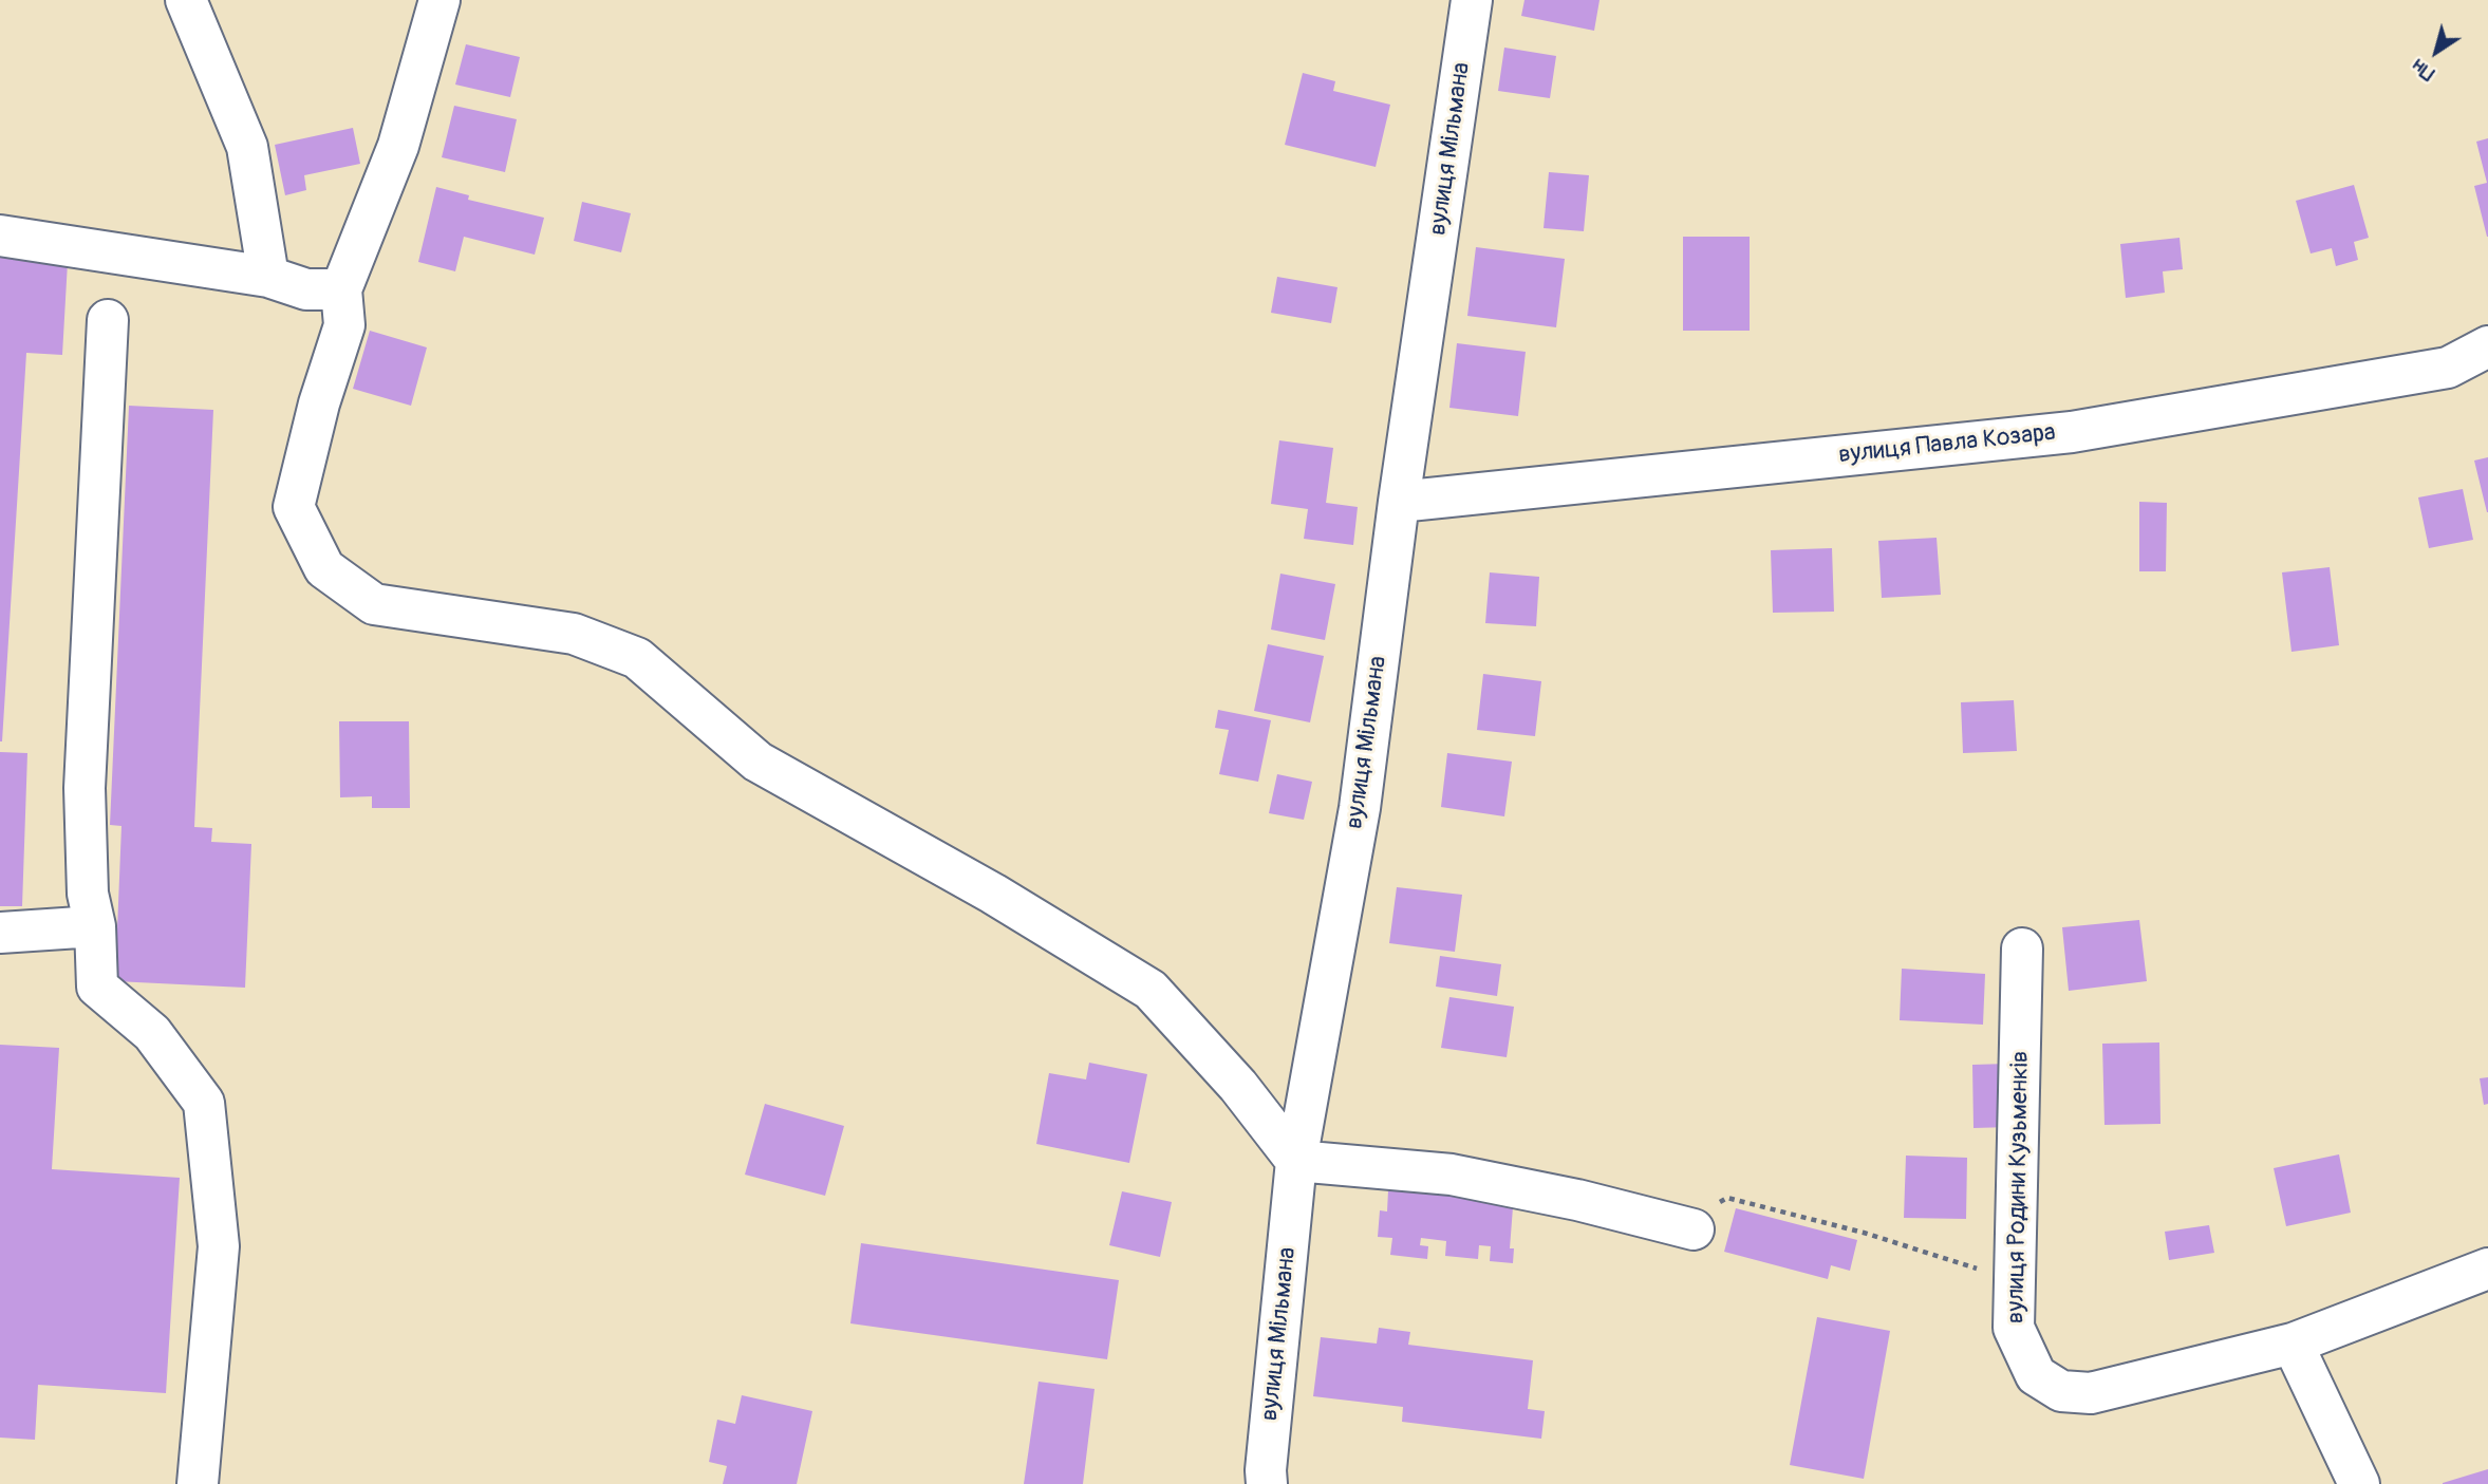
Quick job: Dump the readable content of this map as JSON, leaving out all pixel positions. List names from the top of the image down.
{
  "streets": {
    "street": ["вулиця Мільмана", "вулиця Павла Козара", "вулиця Родини Кузьменків"]
  },
  "crossings": [
    ["вулиця Мільмана", "вулиця Павла Козара"]
  ],
  "north": "bottom left"
}
